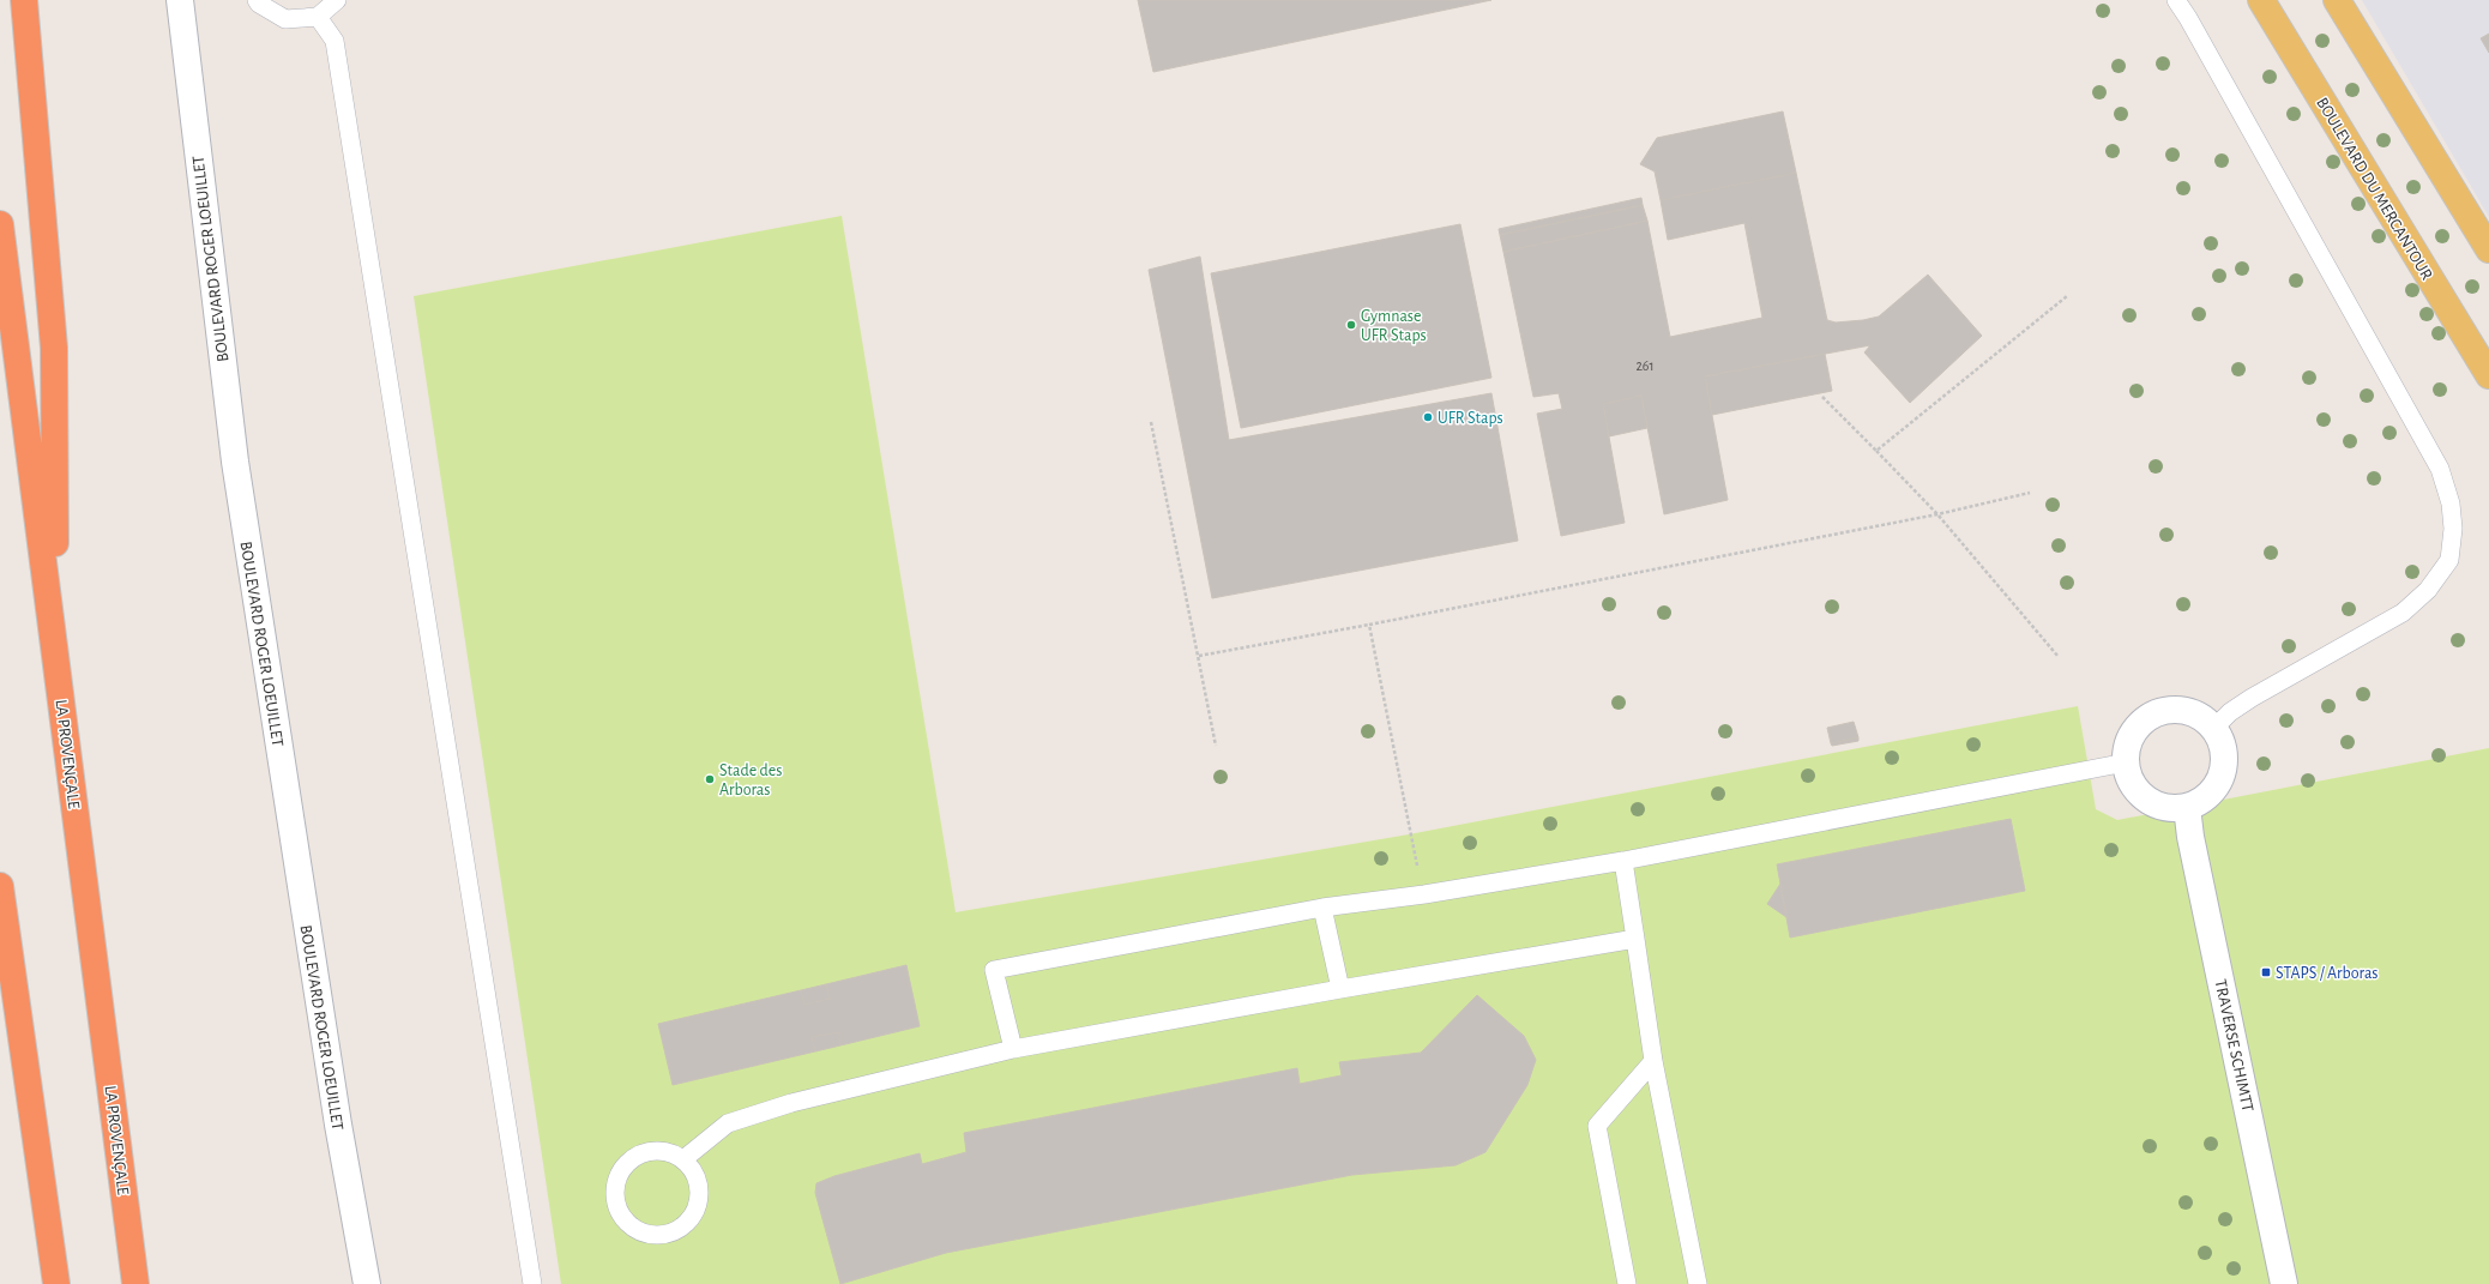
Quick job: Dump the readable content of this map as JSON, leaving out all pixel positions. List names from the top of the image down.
{
  "streets": {
    "highway": ["LA PROVENÇALE"],
    "main road": ["BOULEVARD DU MERCANTOUR"],
    "street": ["BOULEVARD ROGER LOEUILLET", "TRAVERSE SCHIMTT"]
  },
  "places": {
    "other": ["Gymnase UFR Staps", "UFR Staps", "Stade des Arboras"],
    "transit": ["STAPS / Arboras"]
  },
  "house_numbers": ["261"]
}
